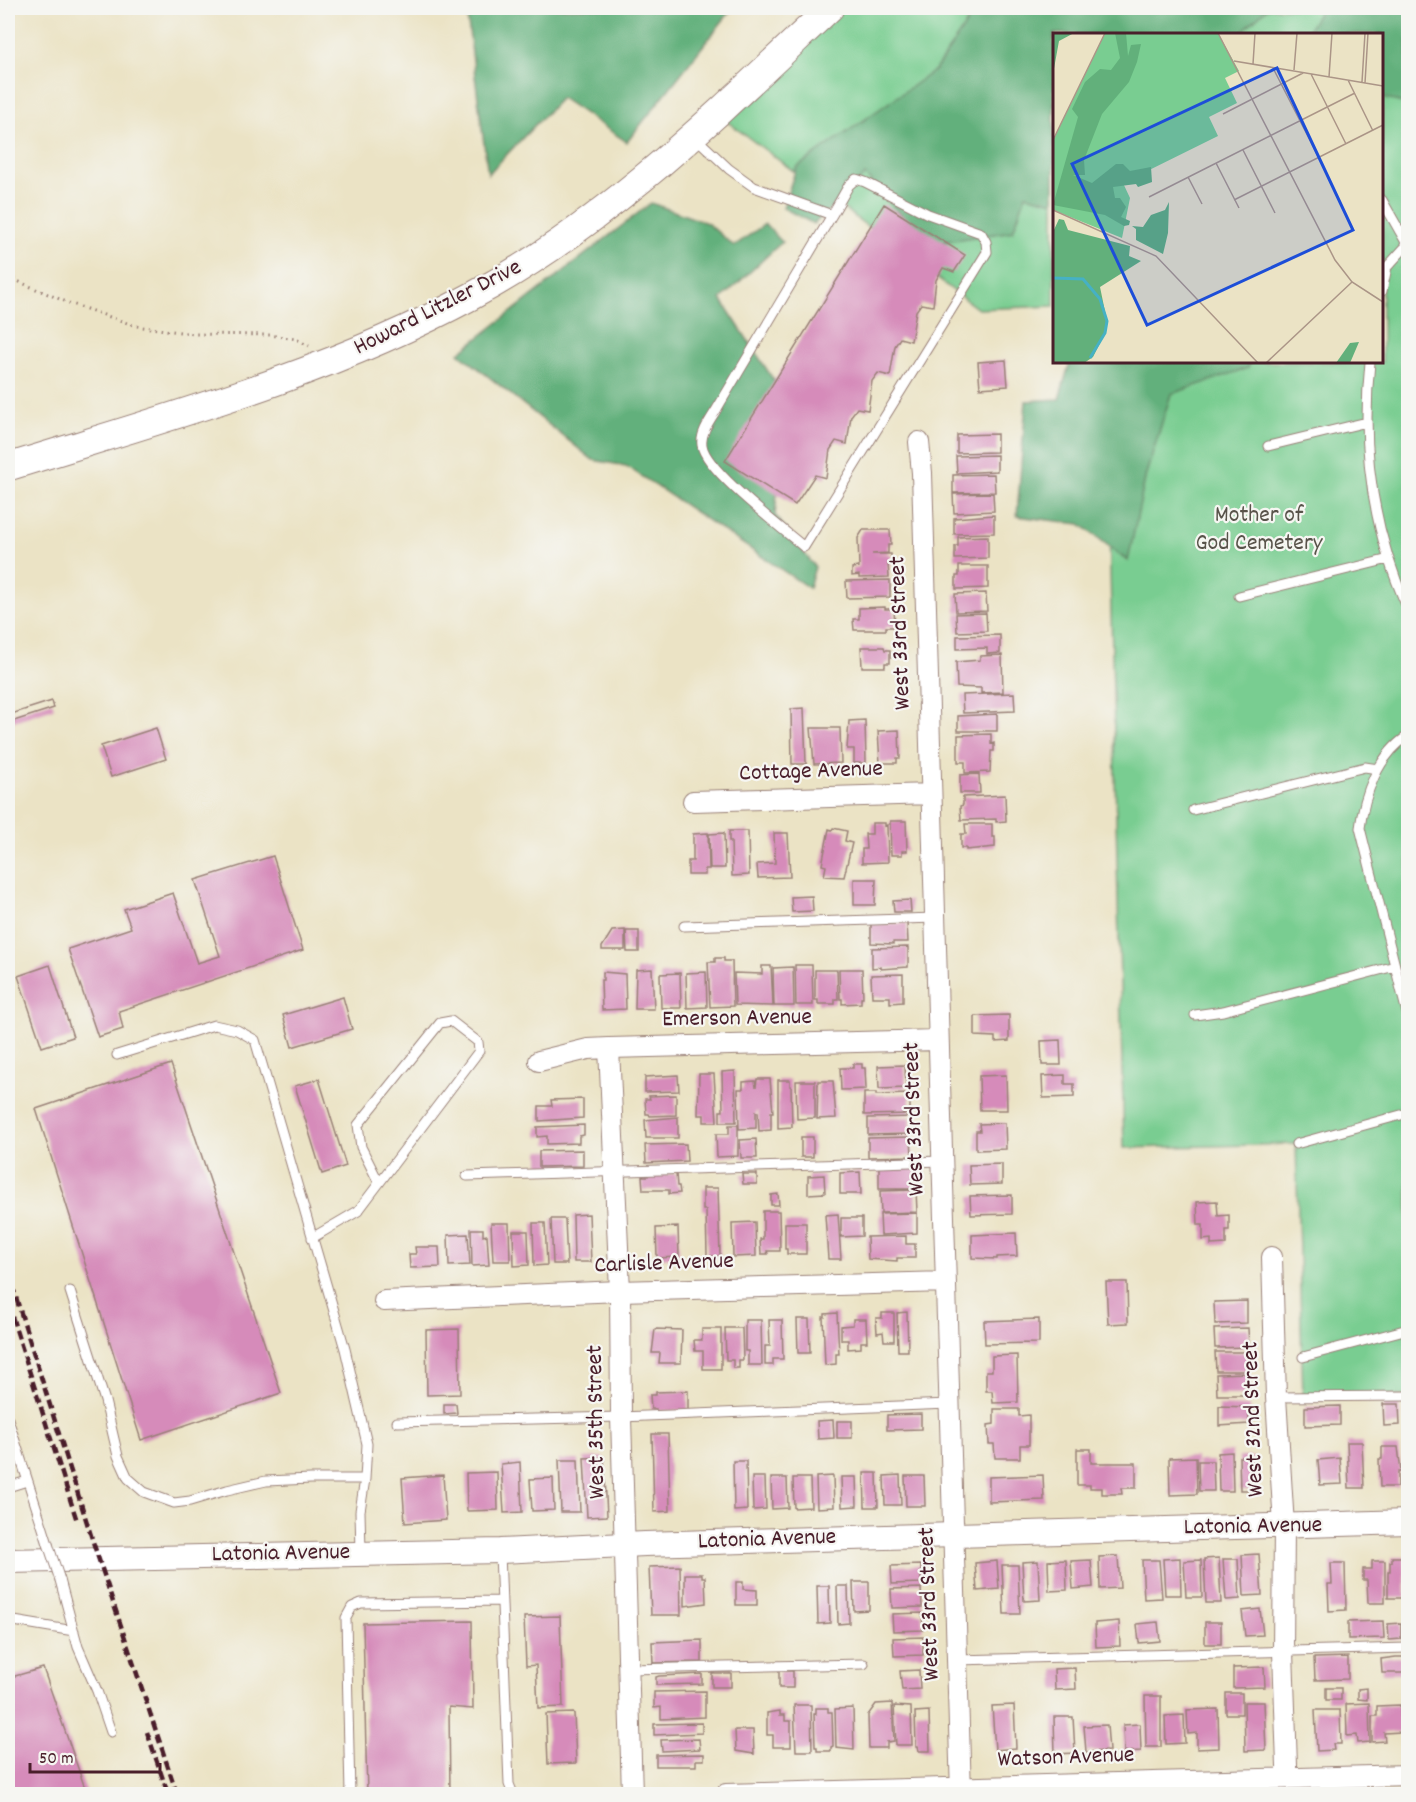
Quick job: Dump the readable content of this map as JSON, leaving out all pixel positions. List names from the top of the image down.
{
  "streets": {
    "main road": ["Howard Litzler Drive"],
    "street": [
      "West 33rd Street",
      "Cottage Avenue",
      "Emerson Avenue",
      "Carlisle Avenue",
      "West 32nd Street",
      "West 35th Street",
      "Latonia Avenue",
      "Watson Avenue"
    ]
  },
  "crossings": [
    ["West 33rd Street", "Cottage Avenue"],
    ["West 33rd Street", "Emerson Avenue"],
    ["West 33rd Street", "Carlisle Avenue"],
    ["West 33rd Street", "Latonia Avenue"],
    ["West 33rd Street", "Watson Avenue"],
    ["Emerson Avenue", "West 35th Street"],
    ["Carlisle Avenue", "West 35th Street"],
    ["West 32nd Street", "Latonia Avenue"],
    ["West 32nd Street", "Watson Avenue"],
    ["West 35th Street", "Latonia Avenue"]
  ],
  "parks": ["Mother of God Cemetery"],
  "scale_bar": "50 m"
}
